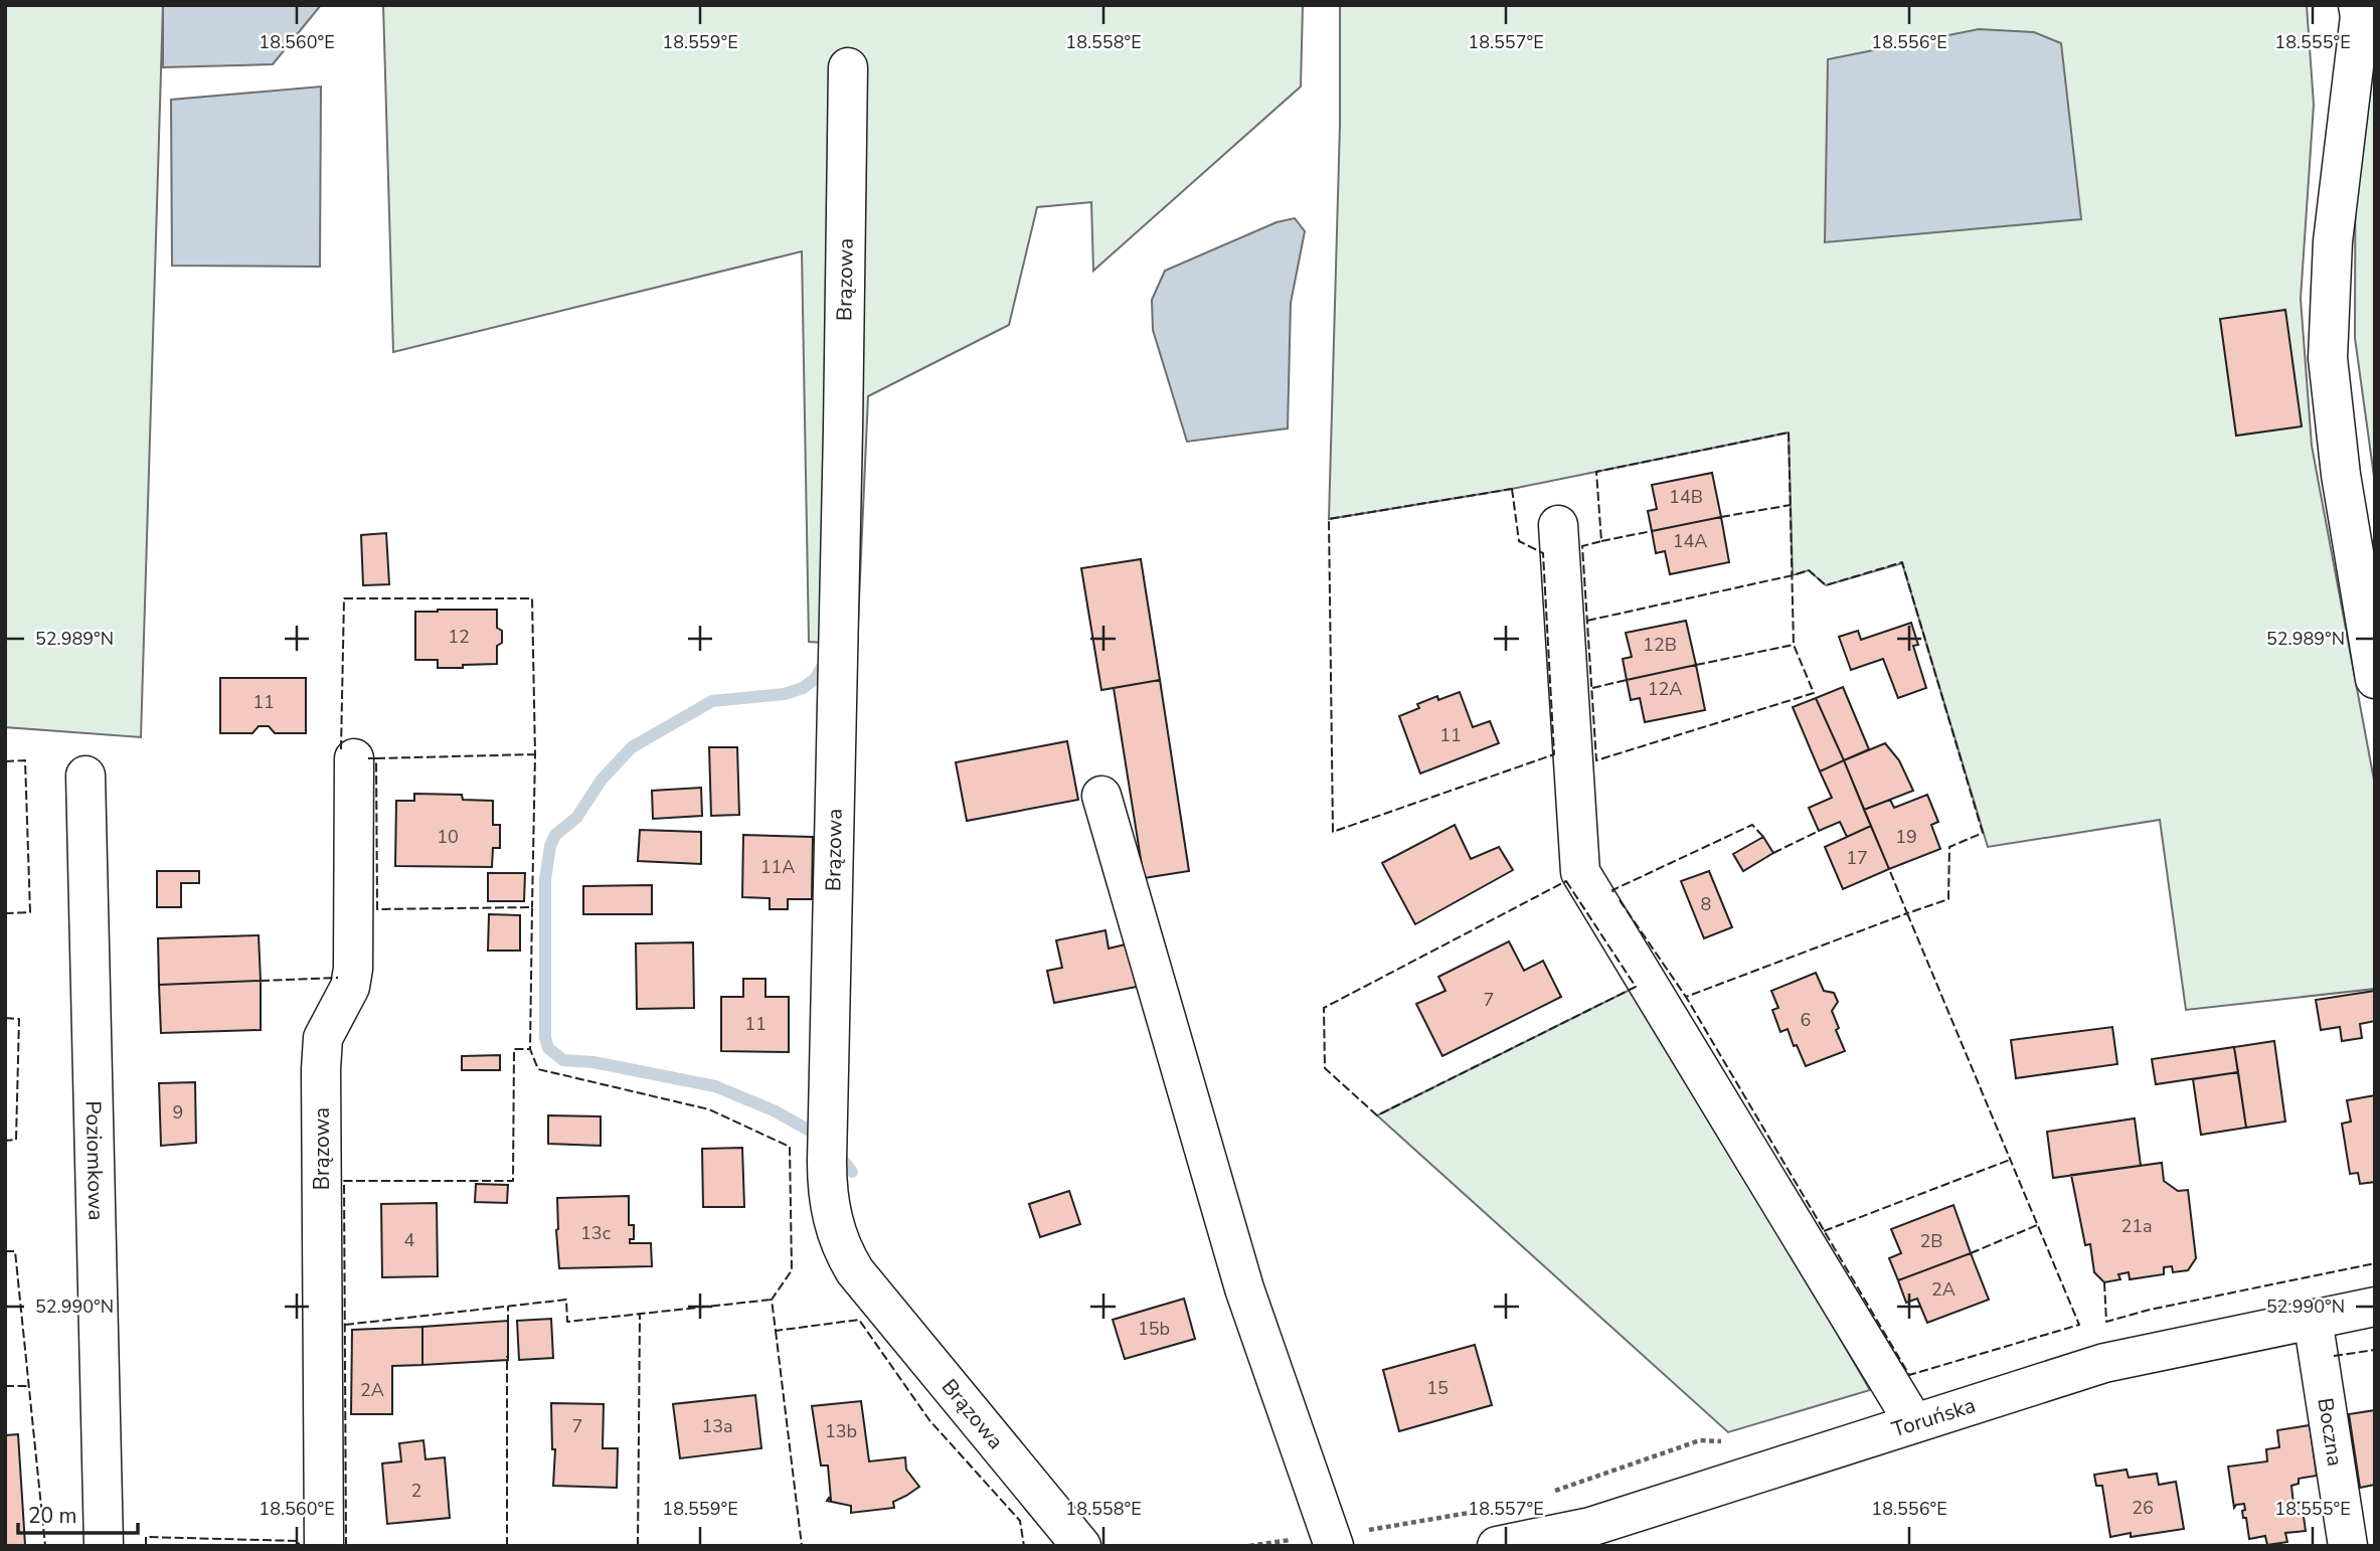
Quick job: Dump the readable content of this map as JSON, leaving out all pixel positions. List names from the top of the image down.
{
  "streets": {
    "street": [
      "Brązowa",
      "Poziomkowa",
      "Toruńska",
      "Boczna"
    ]
  },
  "crossings": [
    ["Toruńska", "Boczna"]
  ],
  "house_numbers": [
    "14B",
    "14A",
    "12",
    "12B",
    "12A",
    "11",
    "11",
    "10",
    "19",
    "17",
    "11A",
    "8",
    "7",
    "6",
    "11",
    "9",
    "21a",
    "13c",
    "4",
    "2B",
    "2A",
    "15b",
    "15",
    "2A",
    "7",
    "13a",
    "13b",
    "2",
    "26"
  ],
  "scale_bar": "20 m",
  "coordinates": [
    "18.560°E",
    "18.559°E",
    "18.558°E",
    "18.557°E",
    "18.556°E",
    "18.555°E",
    "52.989°N",
    "52.990°N"
  ]
}
